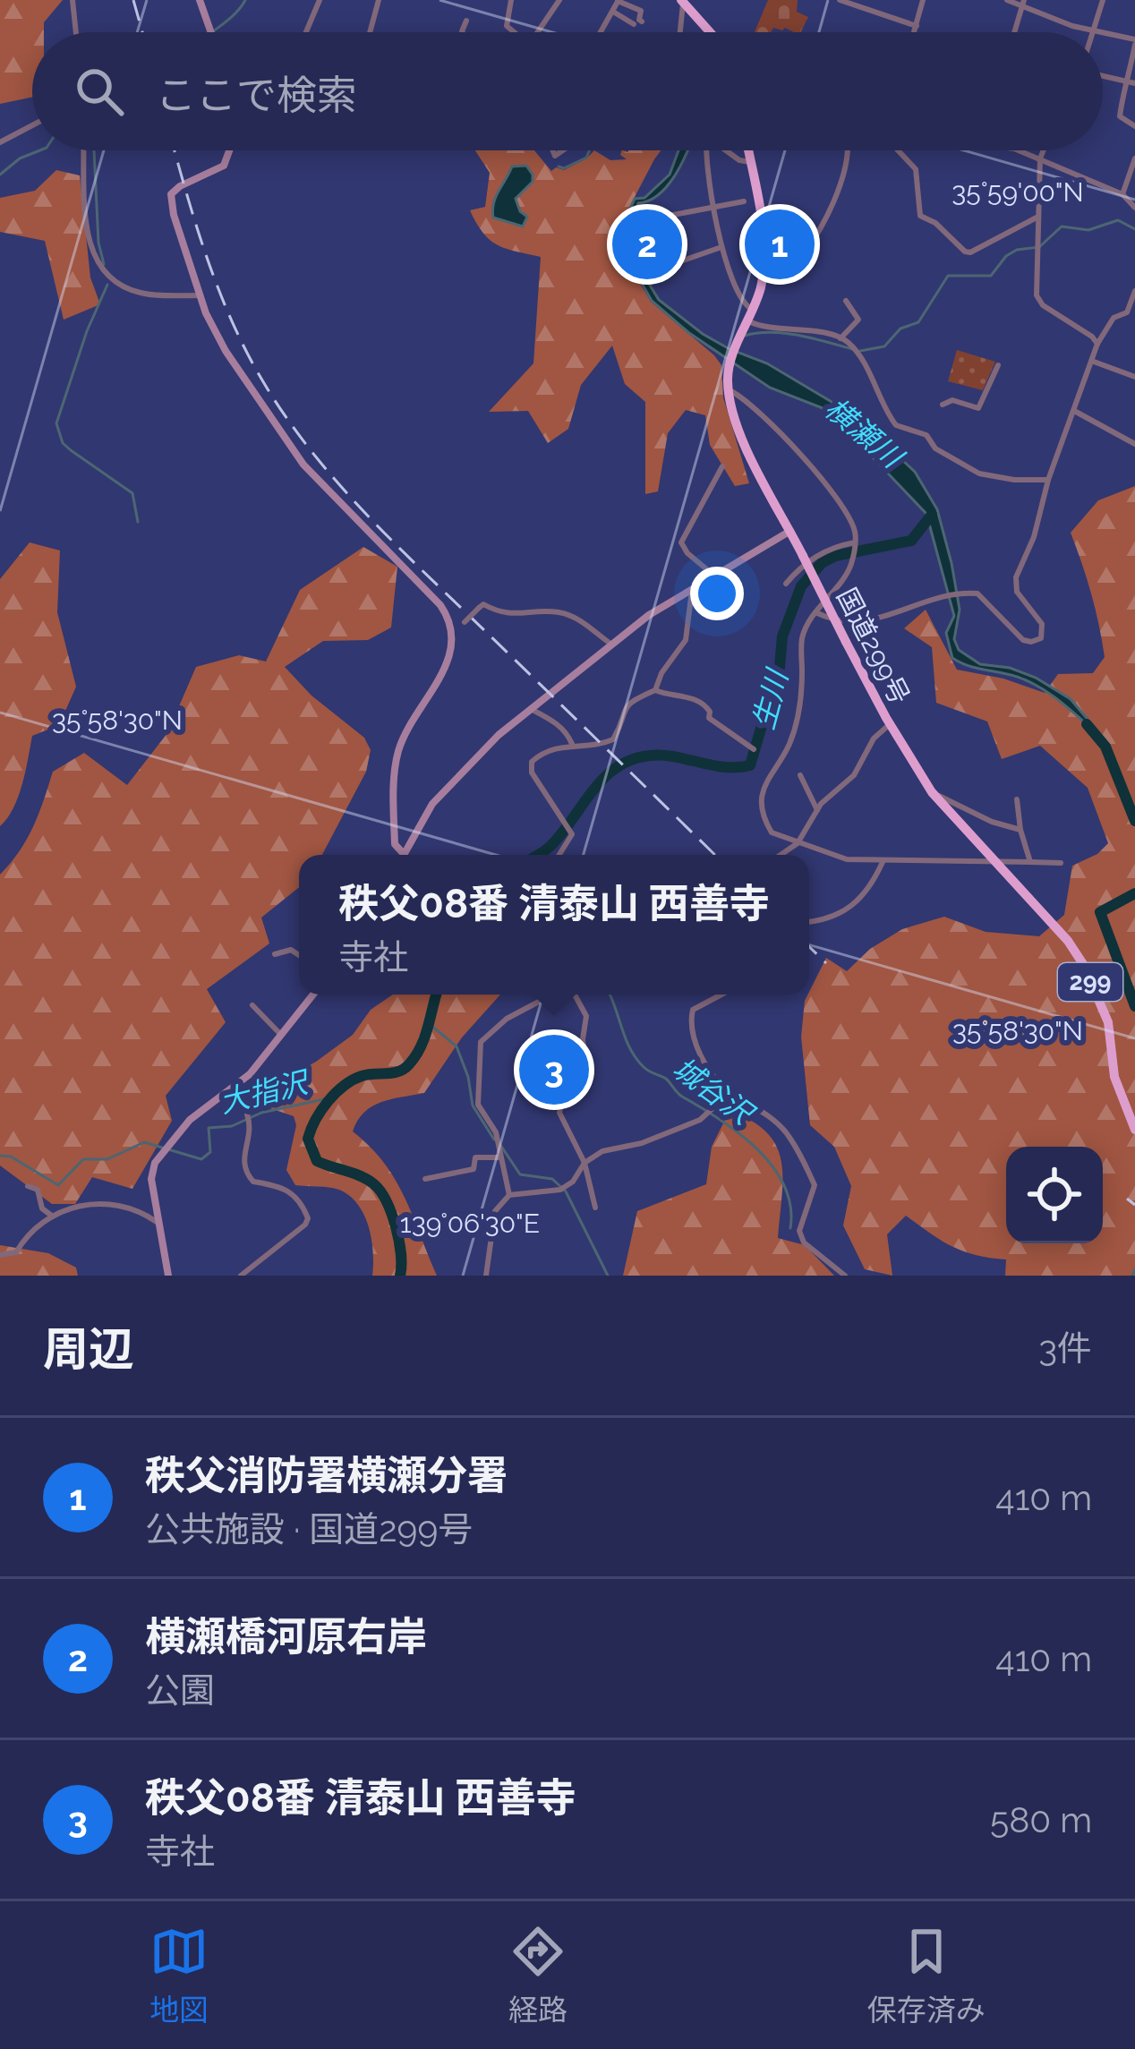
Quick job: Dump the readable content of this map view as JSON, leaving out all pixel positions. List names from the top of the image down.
{
  "streets": {
    "highway": ["国道299号", "299"]
  },
  "water": [
    "横瀬川",
    "生川",
    "城谷沢",
    "大指沢"
  ],
  "page": {
    "search": "ここで検索",
    "pins": ["1", "2", "3"],
    "popup": ["秩父08番 清泰山 西善寺", "寺社"],
    "heading": ["周辺", "3件"],
    "list": [
      {
        "mark": "1",
        "name": "秩父消防署横瀬分署",
        "note": "公共施設 · 国道299号",
        "value": "410 m"
      },
      {
        "mark": "2",
        "name": "横瀬橋河原右岸",
        "note": "公園",
        "value": "410 m"
      },
      {
        "mark": "3",
        "name": "秩父08番 清泰山 西善寺",
        "note": "寺社",
        "value": "580 m"
      }
    ],
    "nav": ["地図", "経路", "保存済み"]
  },
  "coordinates": ["35°59'00\"N", "35°58'30\"N", "139°06'30\"E"]
}
